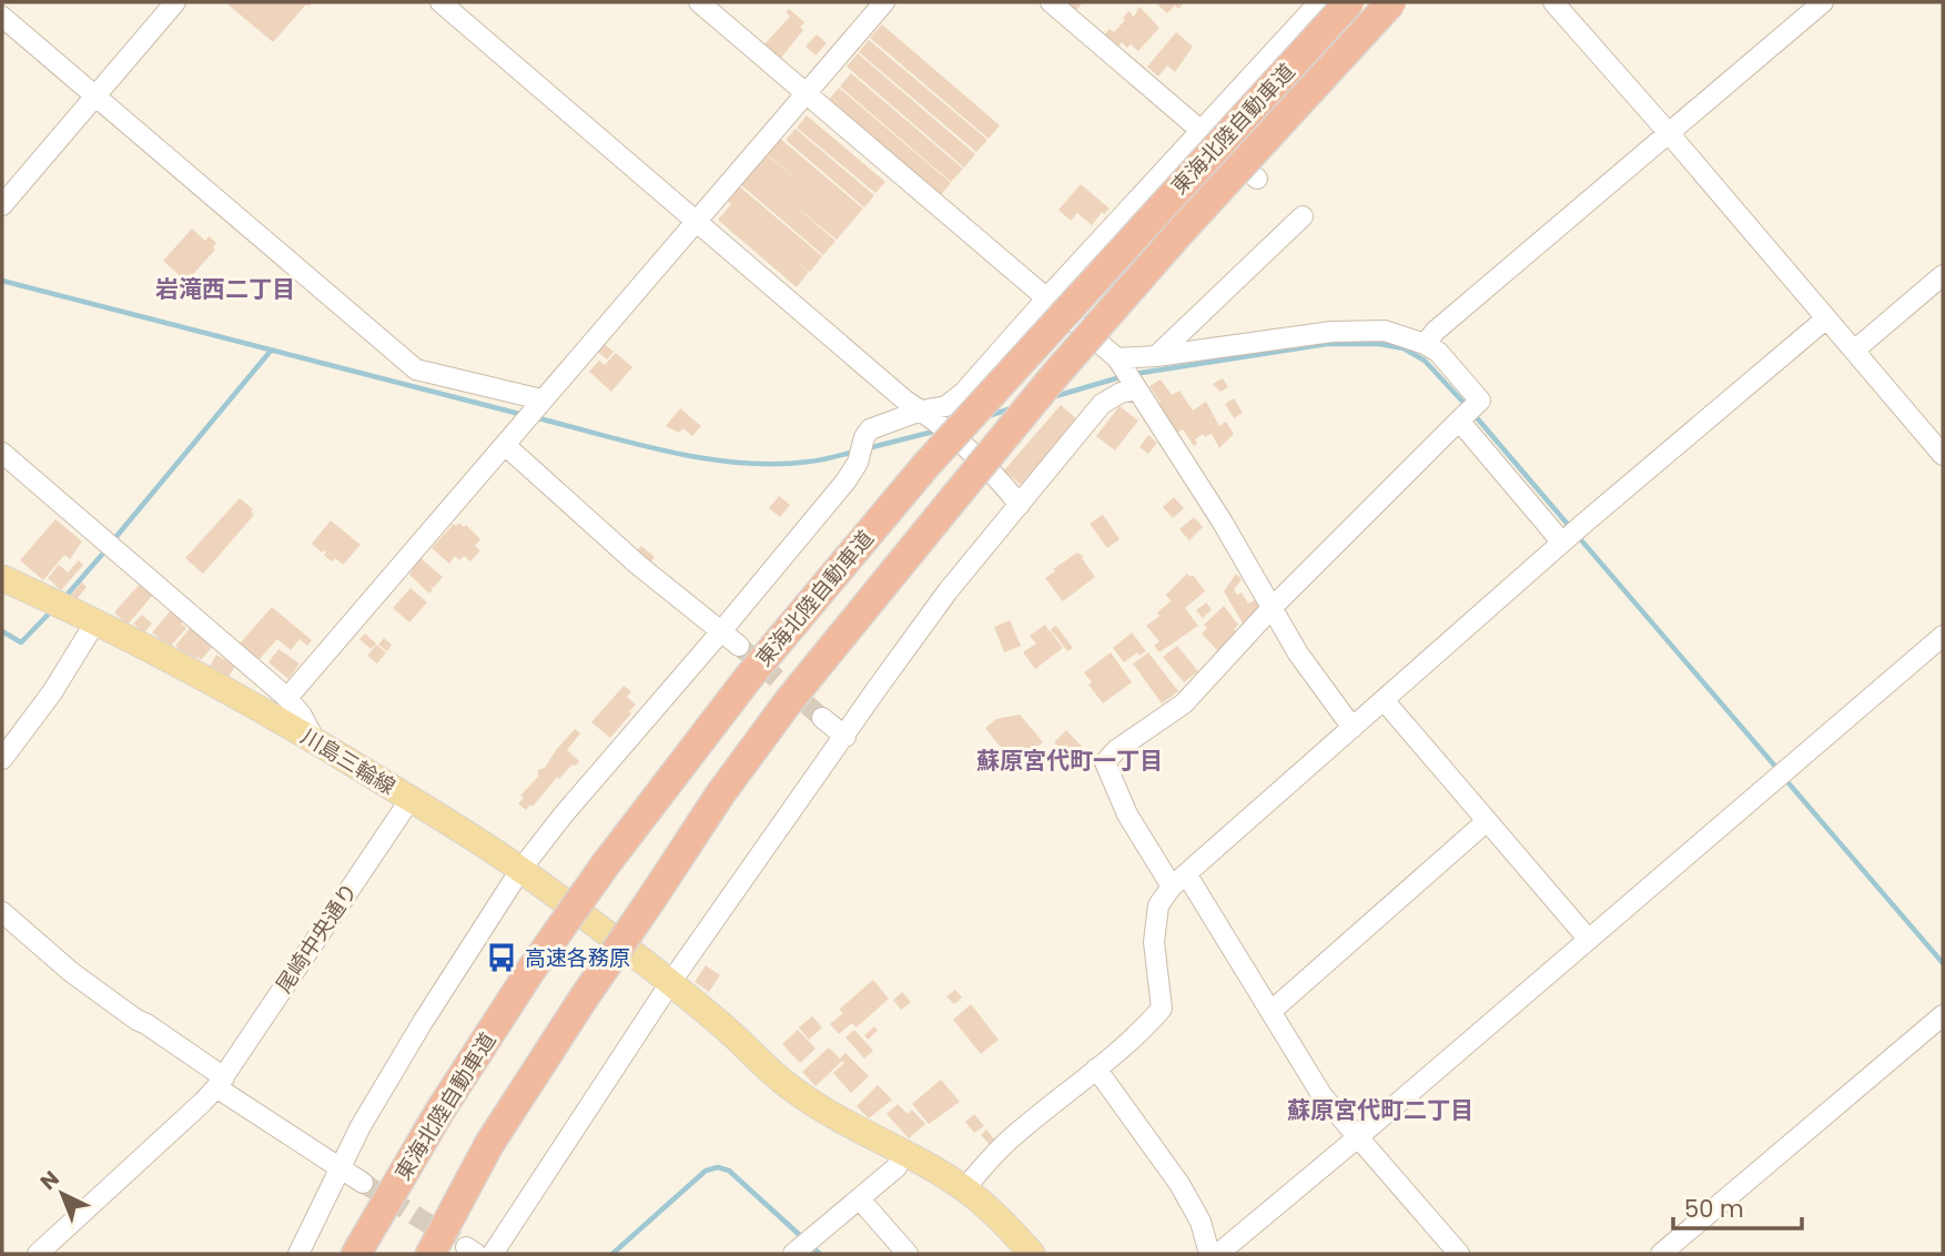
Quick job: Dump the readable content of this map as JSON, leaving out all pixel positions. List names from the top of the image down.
{
  "streets": {
    "highway": ["東海北陸自動車道"],
    "main road": ["川島三輪線"],
    "street": ["尾崎中央通り"]
  },
  "crossings": [
    ["川島三輪線", "尾崎中央通り"]
  ],
  "districts": ["岩滝西二丁目", "蘇原宮代町一丁目", "蘇原宮代町二丁目"],
  "places": {
    "bus stop": ["高速各務原"]
  },
  "scale_bar": "50 m",
  "north": "top left"
}
